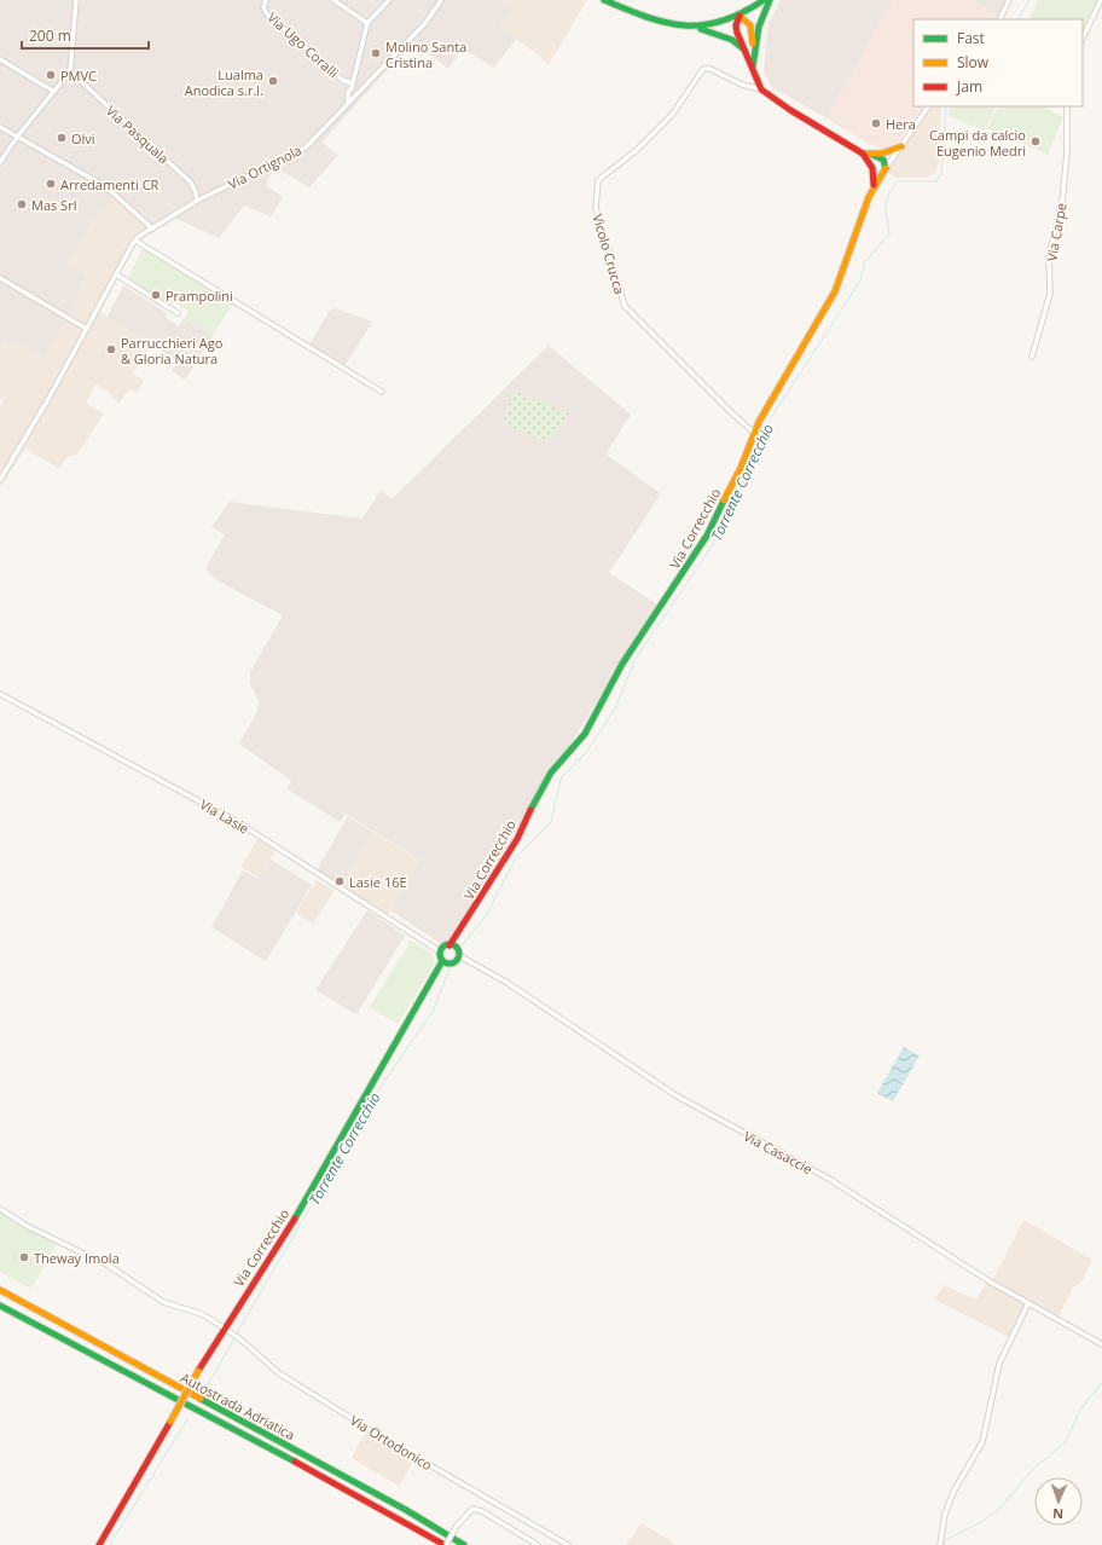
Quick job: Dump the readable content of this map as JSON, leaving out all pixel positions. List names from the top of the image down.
{
  "streets": {
    "main road": ["Via Correcchio", "Autostrada Adriatica"],
    "street": [
      "Via Ugo Coralli",
      "Via Pasquala",
      "Via Ortignola",
      "Via Carpe",
      "Vicolo Crucca",
      "Via Lasie",
      "Via Casaccie",
      "Via Ortodonico"
    ]
  },
  "crossings": [
    ["Via Pasquala", "Via Ortignola"],
    ["Vicolo Crucca", "Via Correcchio"],
    ["Via Correcchio", "Via Lasie"],
    ["Via Correcchio", "Via Casaccie"],
    ["Via Correcchio", "Via Ortodonico"],
    ["Via Lasie", "Via Casaccie"]
  ],
  "water": ["Torrente Correcchio"],
  "places": [
    "Molino Santa Cristina",
    "PMVC",
    "Lualma Anodica s.r.l.",
    "Hera",
    "Olvi",
    "Campi da calcio Eugenio Medri",
    "Arredamenti CR",
    "Mas Srl",
    "Prampolini",
    "Parrucchieri Ago & Gloria Natura",
    "Lasie 16E",
    "Theway Imola"
  ],
  "legend": ["Fast", "Slow", "Jam"],
  "scale_bar": "200 m",
  "north": "bottom"
}
